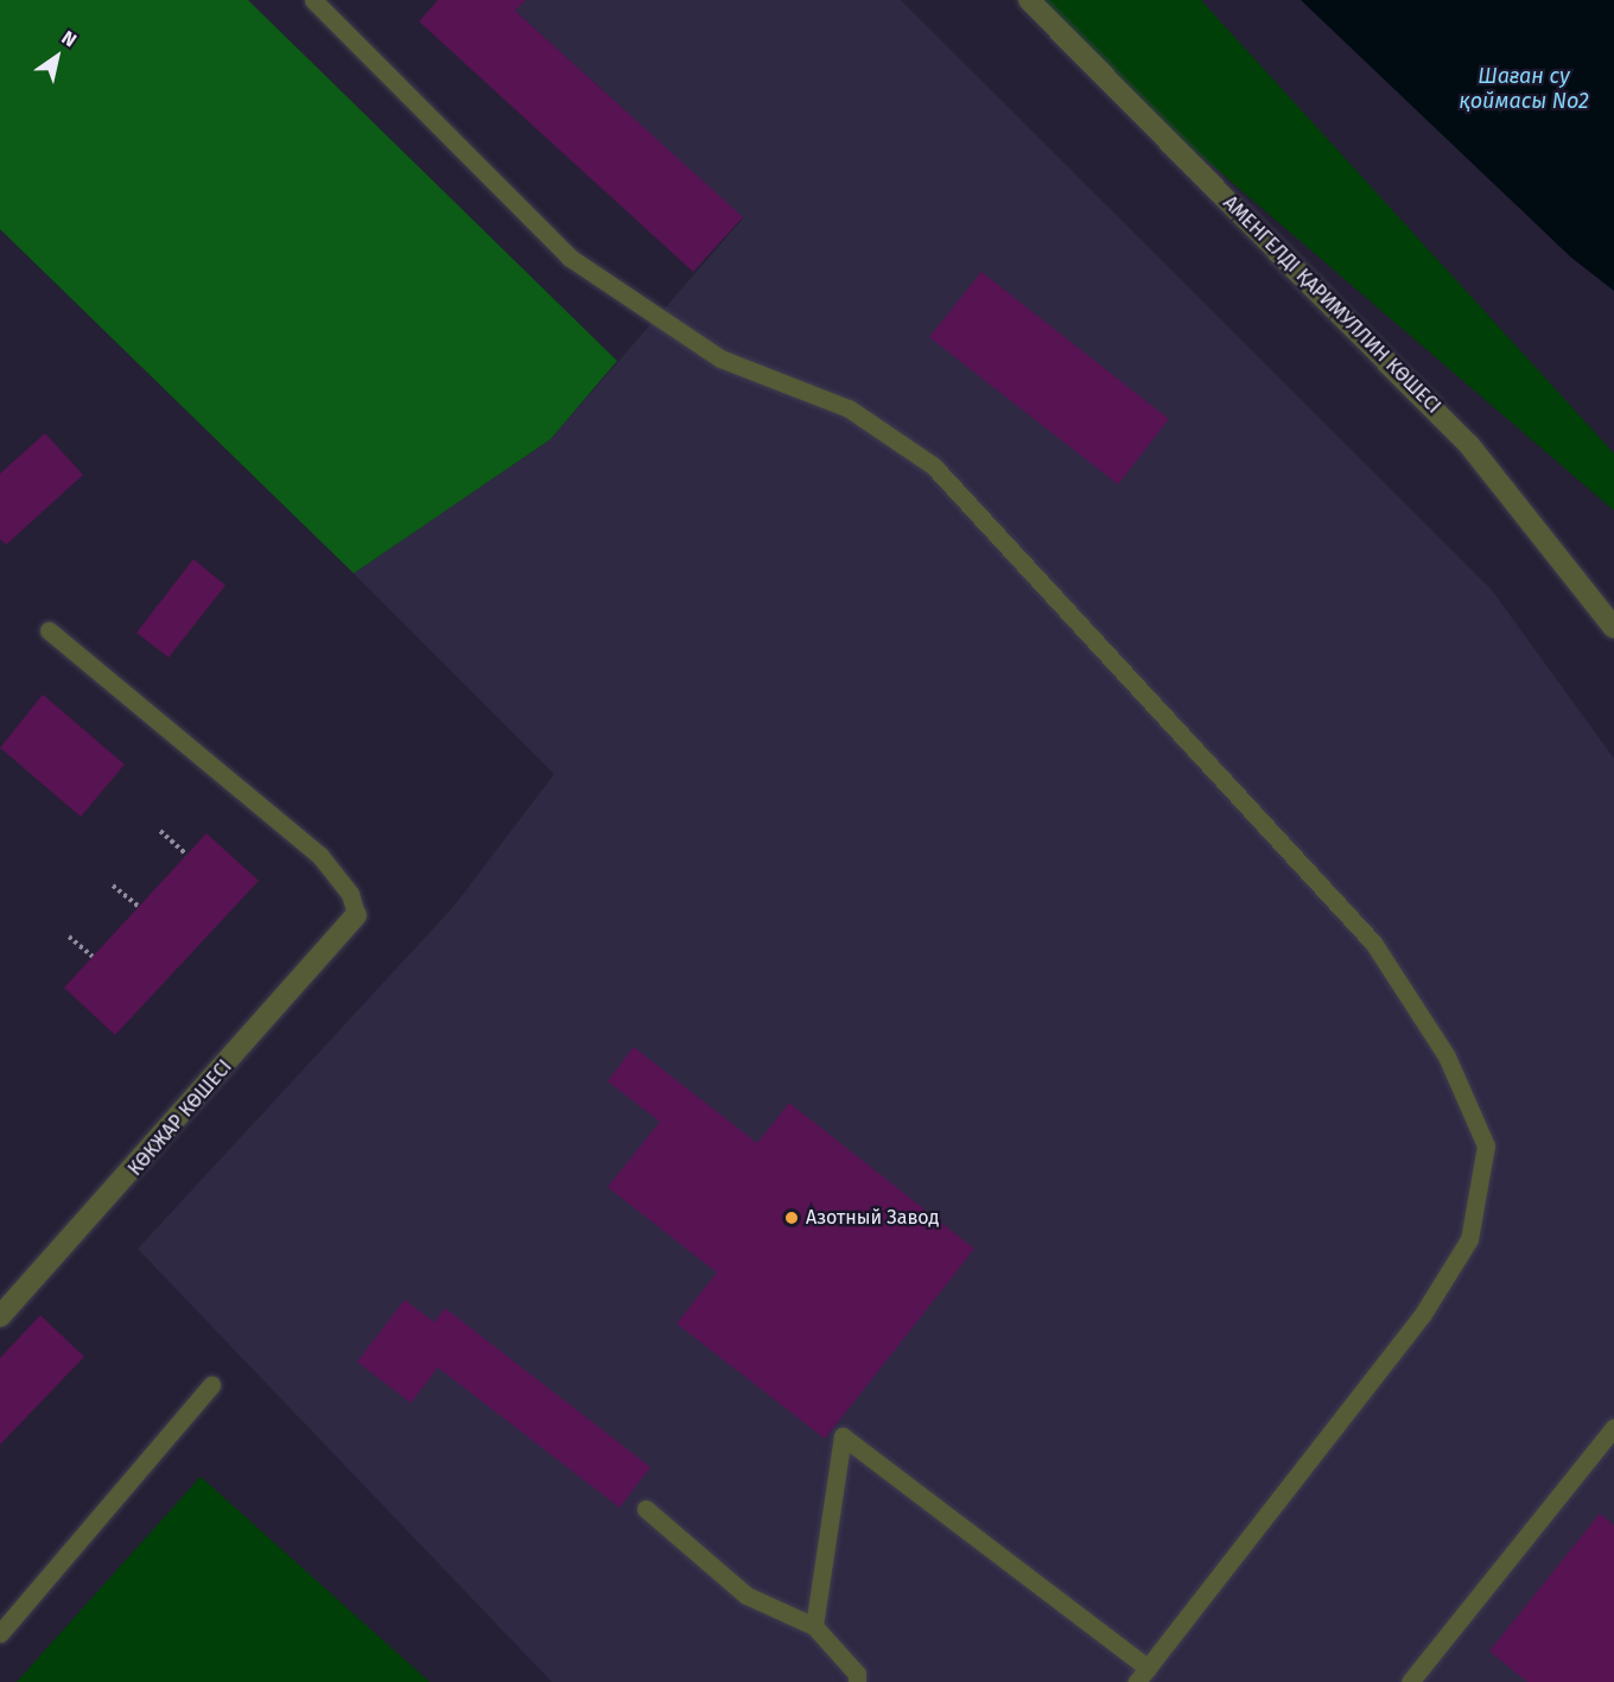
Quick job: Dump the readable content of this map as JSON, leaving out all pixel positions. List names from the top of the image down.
{
  "streets": {
    "street": ["АМЕНГЕЛДІ ҚАРИМУЛЛИН КӨШЕСІ", "КӨКЖАР КӨШЕСІ"]
  },
  "water": ["Шаған су қоймасы No2"],
  "places": ["Азотный Завод"],
  "north": "top right"
}
